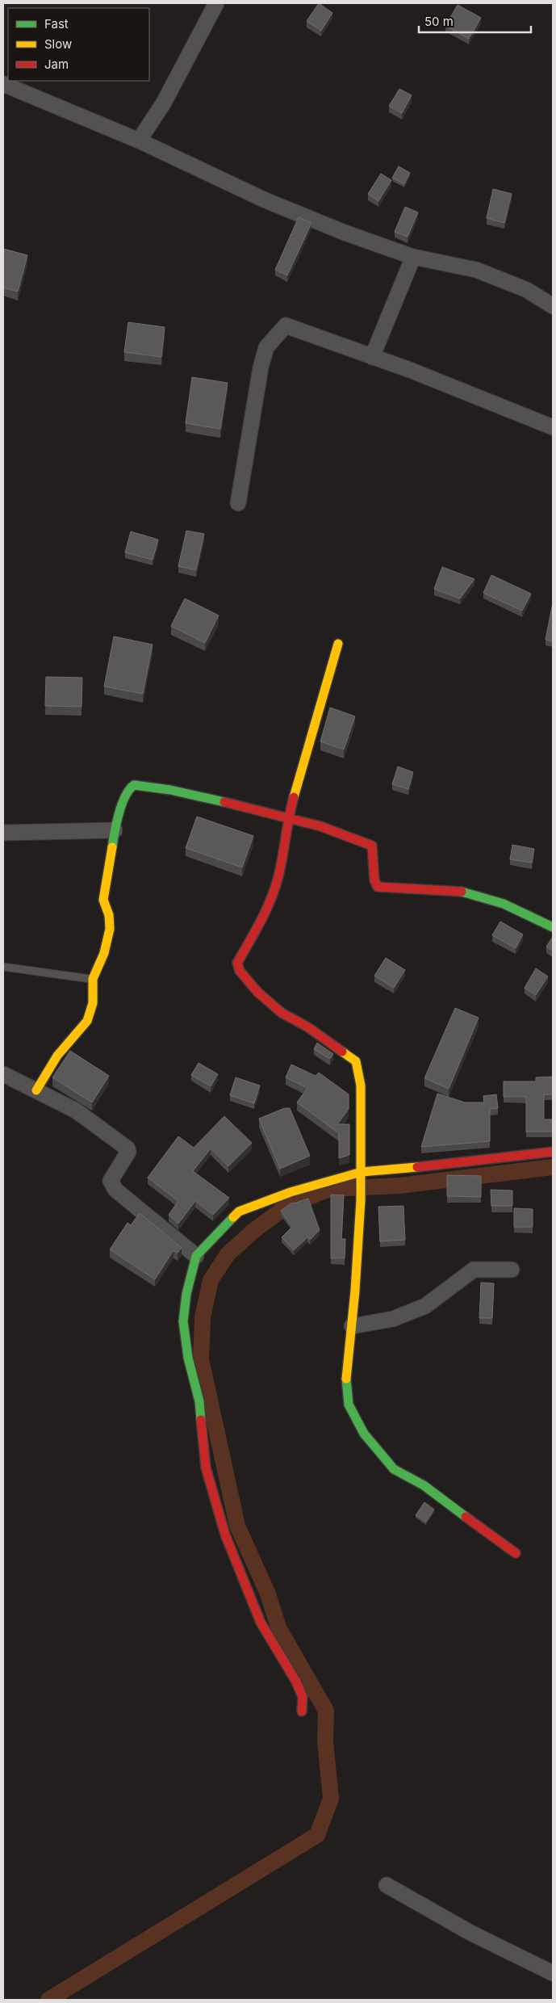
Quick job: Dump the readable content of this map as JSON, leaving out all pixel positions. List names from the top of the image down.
{
  "legend": ["Fast", "Slow", "Jam"],
  "scale_bar": "50 m"
}
